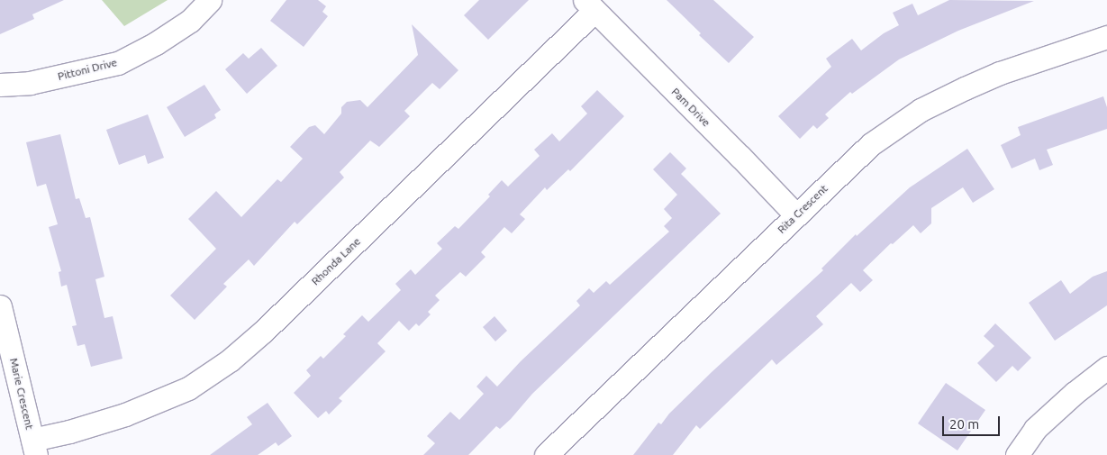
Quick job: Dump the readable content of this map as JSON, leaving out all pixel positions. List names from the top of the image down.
{
  "streets": {
    "street": [
      "Pittoni Drive",
      "Pam Drive",
      "Rita Crescent",
      "Rhonda Lane",
      "Marie Crescent"
    ]
  },
  "crossings": [
    ["Pam Drive", "Rita Crescent"],
    ["Pam Drive", "Rhonda Lane"],
    ["Rhonda Lane", "Marie Crescent"]
  ],
  "scale_bar": "20 m"
}
